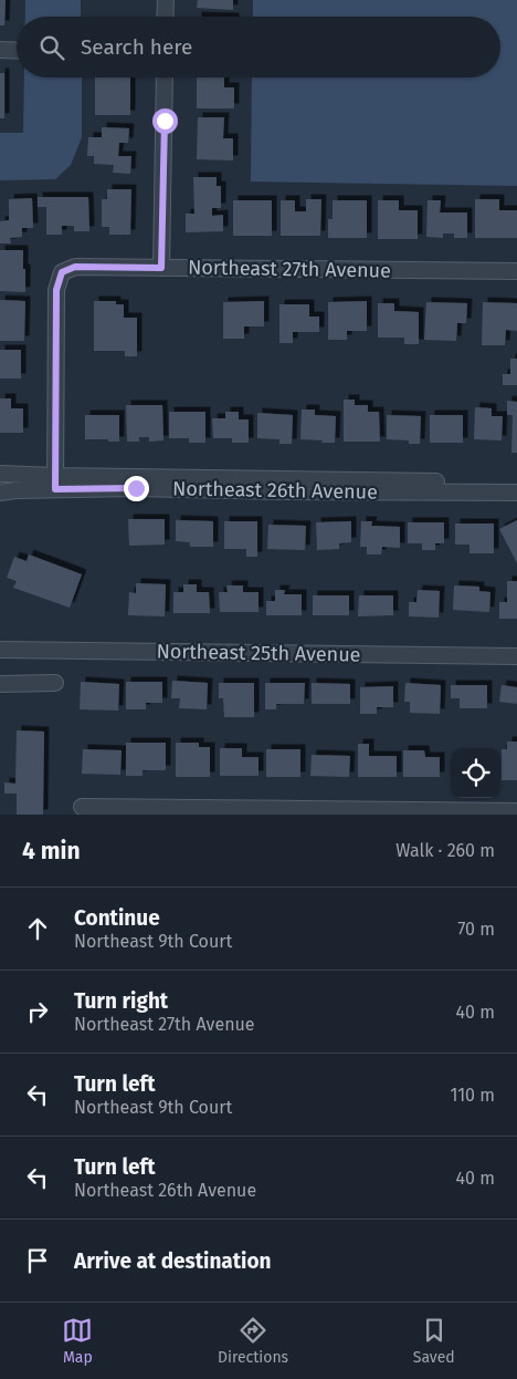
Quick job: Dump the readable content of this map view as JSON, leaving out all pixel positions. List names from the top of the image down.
{
  "streets": {
    "street": ["Northeast 27th Avenue", "Northeast 26th Avenue", "Northeast 25th Avenue"]
  },
  "crossings": [
    ["Northeast 27th Avenue", "Northeast 26th Avenue"]
  ],
  "page": {
    "search": "Search here",
    "heading": ["4 min", "Walk · 260 m"],
    "list": [
      ["Continue", "Northeast 9th Court", "70 m"],
      ["Turn right", "Northeast 27th Avenue", "40 m"],
      ["Turn left", "Northeast 9th Court", "110 m"],
      ["Turn left", "Northeast 26th Avenue", "40 m"],
      "Arrive at destination"
    ],
    "nav": ["Map", "Directions", "Saved"]
  }
}
